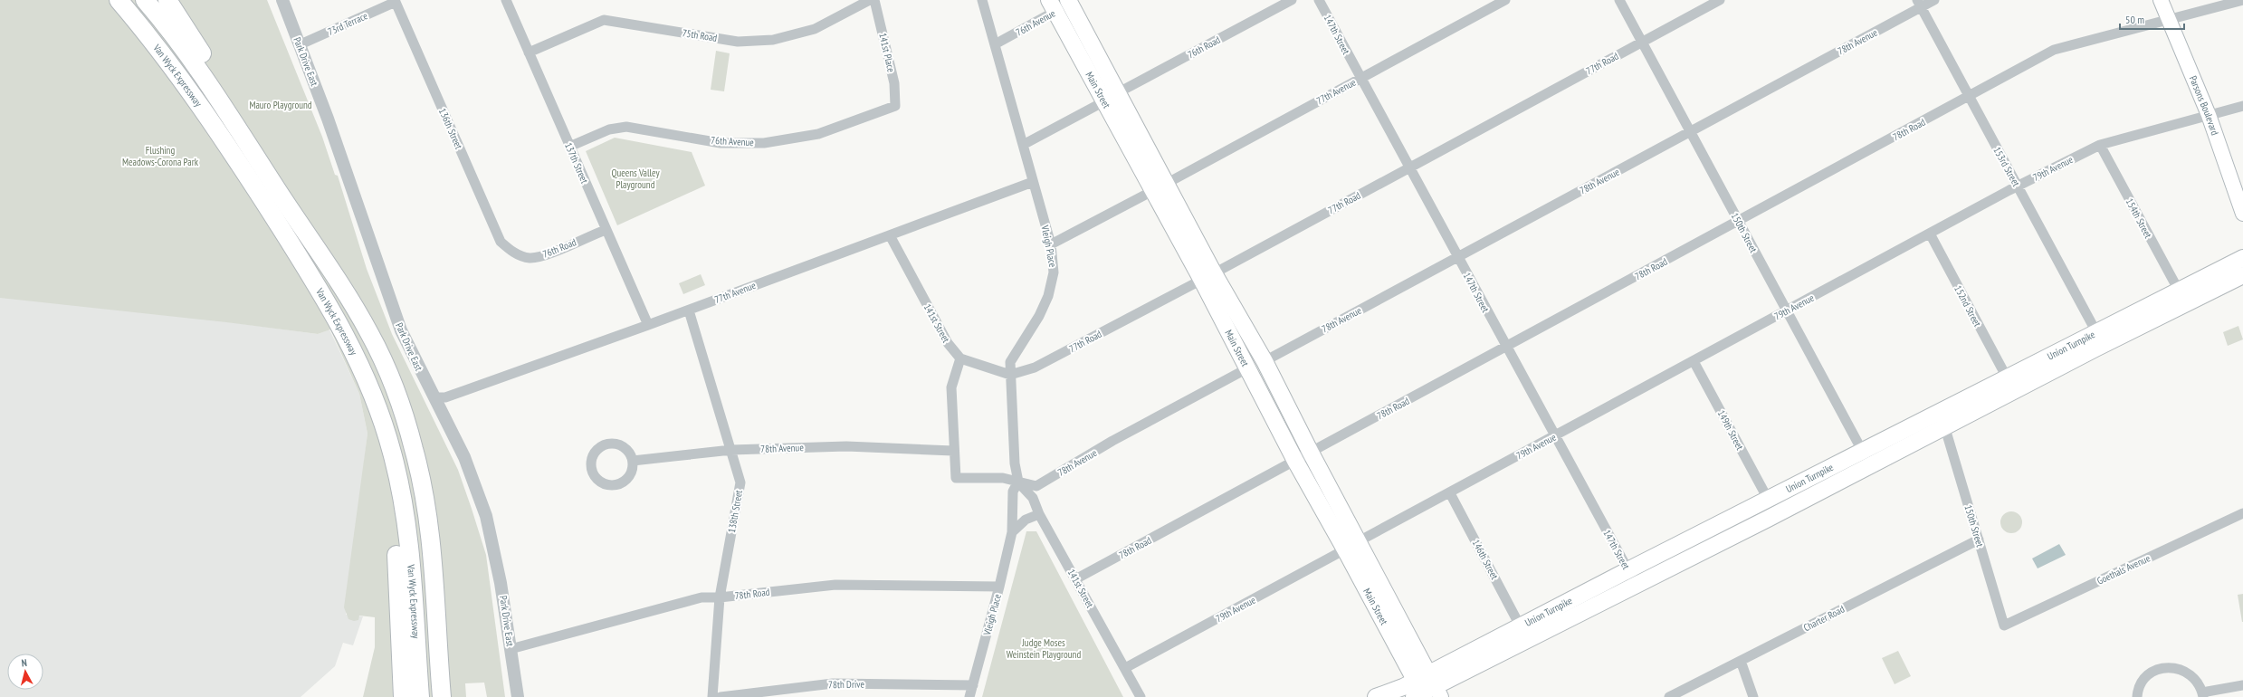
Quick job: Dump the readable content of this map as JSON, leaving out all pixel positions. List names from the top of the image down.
{
  "streets": {
    "highway": ["Van Wyck Expressway"],
    "main road": ["Main Street", "Parsons Boulevard", "Union Turnpike"],
    "street": [
      "76th Avenue",
      "73rd Terrace",
      "147th Street",
      "75th Road",
      "78th Avenue",
      "76th Road",
      "141st Place",
      "Park Drive East",
      "77th Road",
      "77th Avenue",
      "136th Street",
      "78th Road",
      "137th Street",
      "153rd Street",
      "79th Avenue",
      "154th Street",
      "150th Street",
      "Vleigh Place",
      "152nd Street",
      "141st Street",
      "149th Street",
      "138th Street",
      "146th Street",
      "Goethals Avenue",
      "Charter Road",
      "78th Drive"
    ]
  },
  "crossings": [
    ["76th Avenue", "141st Place"],
    ["76th Avenue", "Main Street"],
    ["76th Avenue", "137th Street"],
    ["76th Avenue", "Vleigh Place"],
    ["73rd Terrace", "Park Drive East"],
    ["73rd Terrace", "136th Street"],
    ["147th Street", "78th Avenue"],
    ["147th Street", "77th Road"],
    ["147th Street", "77th Avenue"],
    ["147th Street", "78th Road"],
    ["147th Street", "79th Avenue"],
    ["147th Street", "Union Turnpike"],
    ["75th Road", "137th Street"],
    ["78th Avenue", "Main Street"],
    ["78th Avenue", "153rd Street"],
    ["78th Avenue", "150th Street"],
    ["78th Avenue", "Vleigh Place"],
    ["78th Avenue", "141st Street"],
    ["78th Avenue", "138th Street"],
    ["76th Road", "Main Street"],
    ["76th Road", "136th Street"],
    ["76th Road", "137th Street"],
    ["76th Road", "Vleigh Place"],
    ["Park Drive East", "77th Avenue"],
    ["Park Drive East", "78th Road"],
    ["77th Road", "Main Street"],
    ["77th Road", "150th Street"],
    ["77th Road", "Vleigh Place"],
    ["Main Street", "77th Avenue"],
    ["Main Street", "78th Road"],
    ["Main Street", "79th Avenue"],
    ["Main Street", "Union Turnpike"],
    ["77th Avenue", "137th Street"],
    ["77th Avenue", "Vleigh Place"],
    ["77th Avenue", "141st Street"],
    ["77th Avenue", "138th Street"],
    ["Parsons Boulevard", "78th Road"],
    ["Parsons Boulevard", "79th Avenue"],
    ["78th Road", "153rd Street"],
    ["78th Road", "150th Street"],
    ["78th Road", "Vleigh Place"],
    ["78th Road", "141st Street"],
    ["78th Road", "138th Street"],
    ["153rd Street", "79th Avenue"],
    ["153rd Street", "Union Turnpike"],
    ["79th Avenue", "154th Street"],
    ["79th Avenue", "150th Street"],
    ["79th Avenue", "152nd Street"],
    ["79th Avenue", "141st Street"],
    ["79th Avenue", "149th Street"],
    ["79th Avenue", "146th Street"],
    ["154th Street", "Union Turnpike"],
    ["150th Street", "Union Turnpike"],
    ["150th Street", "Goethals Avenue"],
    ["150th Street", "Charter Road"],
    ["Vleigh Place", "141st Street"],
    ["Vleigh Place", "78th Drive"],
    ["152nd Street", "Union Turnpike"],
    ["Union Turnpike", "149th Street"],
    ["Union Turnpike", "146th Street"]
  ],
  "parks": [
    "Mauro Playground",
    "Flushing Meadows-Corona Park",
    "Queens Valley Playground",
    "Judge Moses Weinstein Playground"
  ],
  "scale_bar": "50 m",
  "north": "top"
}
